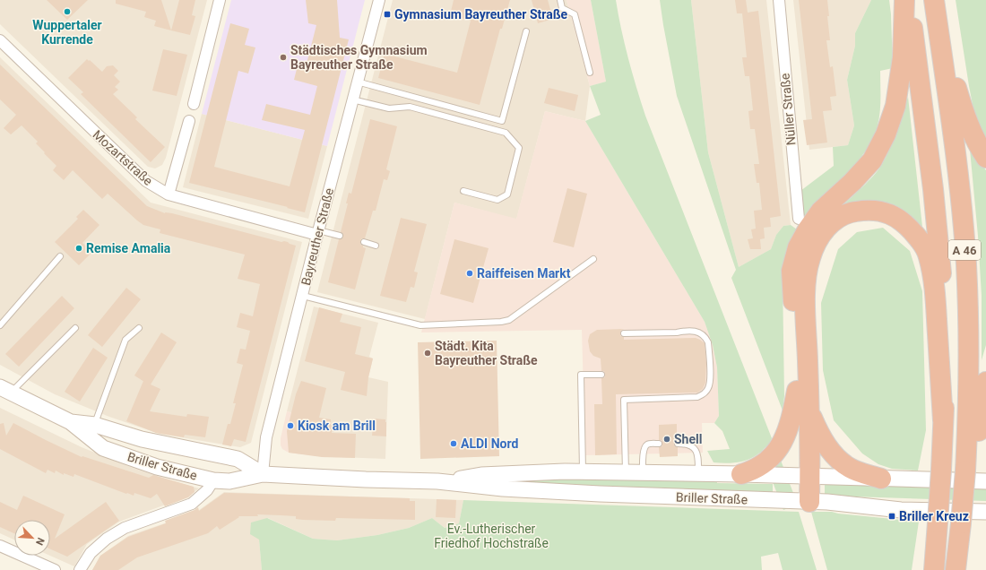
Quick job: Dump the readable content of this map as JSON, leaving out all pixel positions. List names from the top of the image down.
{
  "streets": {
    "highway": ["A 46"],
    "main road": ["Briller Straße"],
    "street": ["Nüller Straße", "Mozartstraße", "Bayreuther Straße"]
  },
  "crossings": [
    ["Mozartstraße", "Bayreuther Straße"],
    ["Bayreuther Straße", "Briller Straße"]
  ],
  "parks": ["Ev.-Lutherischer Friedhof Hochstraße"],
  "places": {
    "other": [
      "Wuppertaler Kurrende",
      "Städtisches Gymnasium Bayreuther Straße",
      "Remise Amalia",
      "Raiffeisen Markt",
      "Städt. Kita Bayreuther Straße",
      "Kiosk am Brill",
      "Shell",
      "ALDI Nord"
    ],
    "transit": ["Gymnasium Bayreuther Straße", "Briller Kreuz"]
  },
  "north": "bottom right"
}
